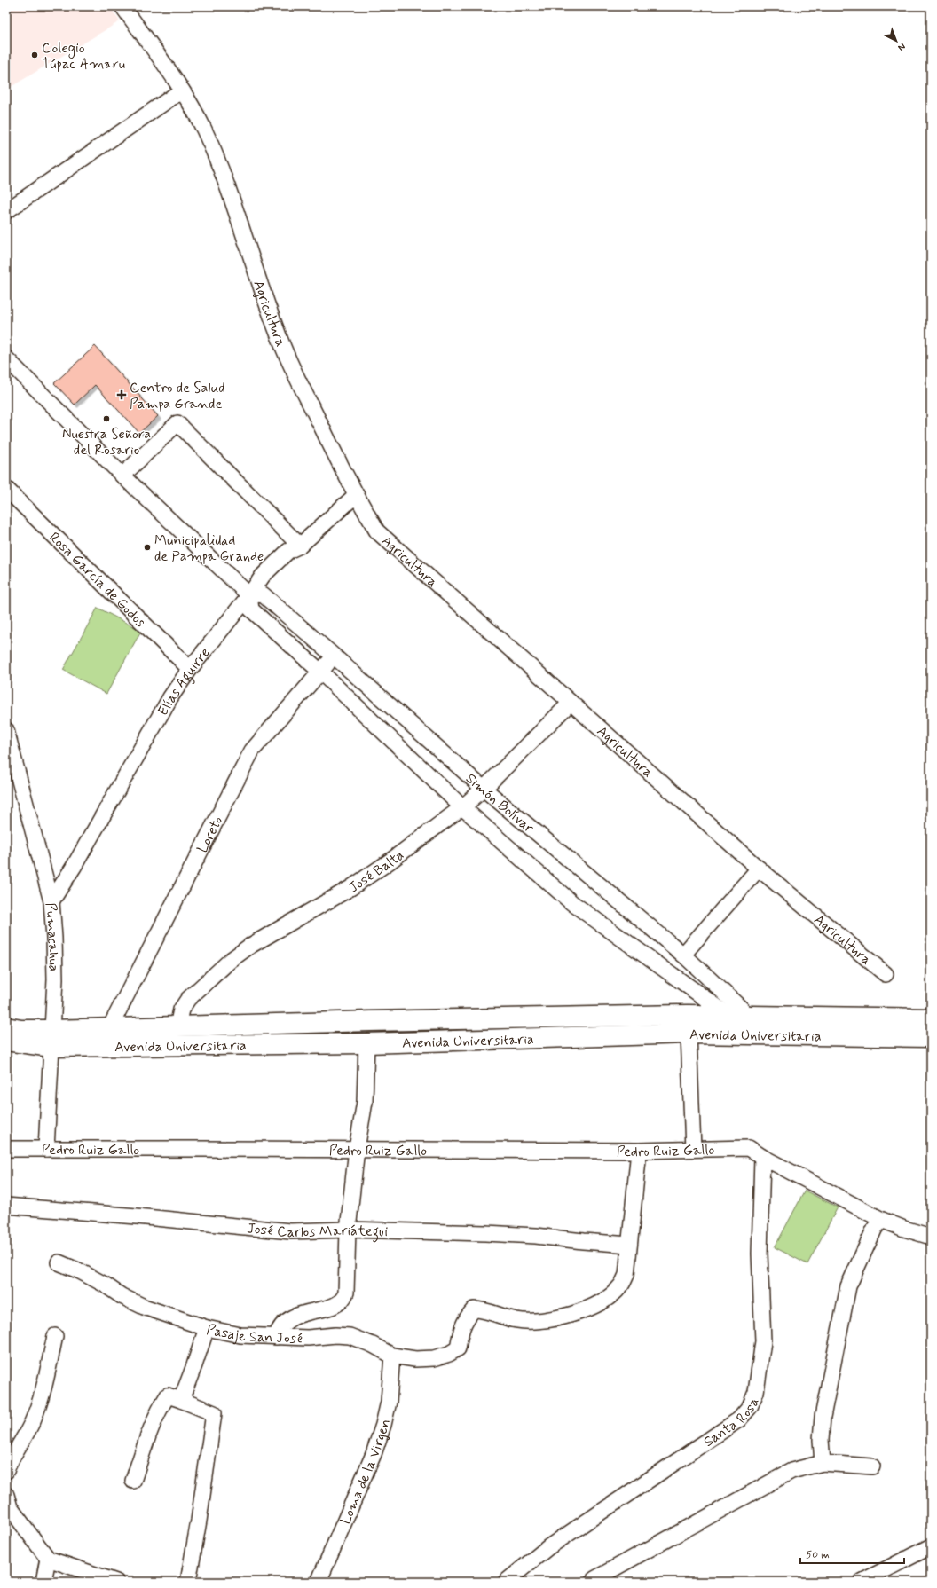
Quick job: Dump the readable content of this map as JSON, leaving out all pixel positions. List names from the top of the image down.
{
  "streets": {
    "main road": ["Avenida Universitaria"],
    "street": [
      "Agricultura",
      "Rosa García de Godos",
      "Elías Aguirre",
      "Simón Bolívar",
      "Loreto",
      "José Balta",
      "Pumacahua",
      "Pedro Ruiz Gallo",
      "José Carlos Mariátegui",
      "Pasaje San José",
      "Santa Rosa",
      "Loma de la Virgen"
    ]
  },
  "crossings": [
    ["Agricultura", "Elías Aguirre"],
    ["Agricultura", "José Balta"],
    ["Rosa García de Godos", "Elías Aguirre"],
    ["Elías Aguirre", "Simón Bolívar"],
    ["Elías Aguirre", "Pumacahua"],
    ["Simón Bolívar", "Loreto"],
    ["Simón Bolívar", "José Balta"],
    ["Simón Bolívar", "Avenida Universitaria"],
    ["Loreto", "Avenida Universitaria"],
    ["José Balta", "Avenida Universitaria"],
    ["Pumacahua", "Avenida Universitaria"],
    ["Pumacahua", "Pedro Ruiz Gallo"],
    ["Pedro Ruiz Gallo", "Santa Rosa"],
    ["José Carlos Mariátegui", "Pasaje San José"],
    ["Pasaje San José", "Loma de la Virgen"]
  ],
  "places": {
    "other": ["Colegio Túpac Amaru", "Nuestra Señora del Rosario", "Municipalidad de Pampa Grande"],
    "health": ["Centro de Salud Pampa Grande"]
  },
  "scale_bar": "50 m",
  "north": "bottom right"
}
